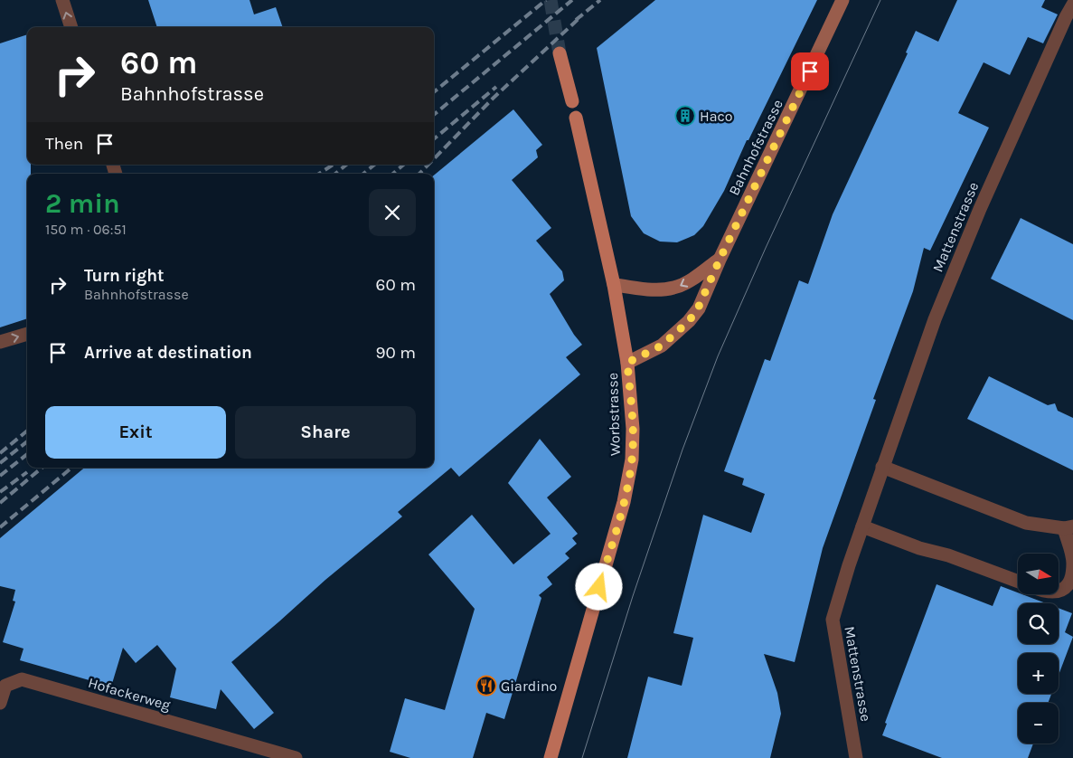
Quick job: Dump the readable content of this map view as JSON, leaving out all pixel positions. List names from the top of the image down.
{
  "streets": {
    "main road": ["Worbstrasse"],
    "street": ["Bahnhofstrasse", "Mattenstrasse", "Hofackerweg"]
  },
  "crossings": [
    ["Bahnhofstrasse", "Worbstrasse"]
  ],
  "places": {
    "building": ["Haco"],
    "restaurant": ["Giardino"]
  },
  "north": "right",
  "page": {
    "turn": ["60 m", "Bahnhofstrasse"],
    "then": "Then",
    "heading": ["2 min", "150 m · 06:51"],
    "list": [
      {
        "name": "Turn right",
        "note": "Bahnhofstrasse",
        "value": "60 m"
      },
      {
        "name": "Arrive at destination",
        "value": "90 m"
      }
    ],
    "buttons": ["Exit", "Share"],
    "map_buttons": ["+", "−"]
  }
}
